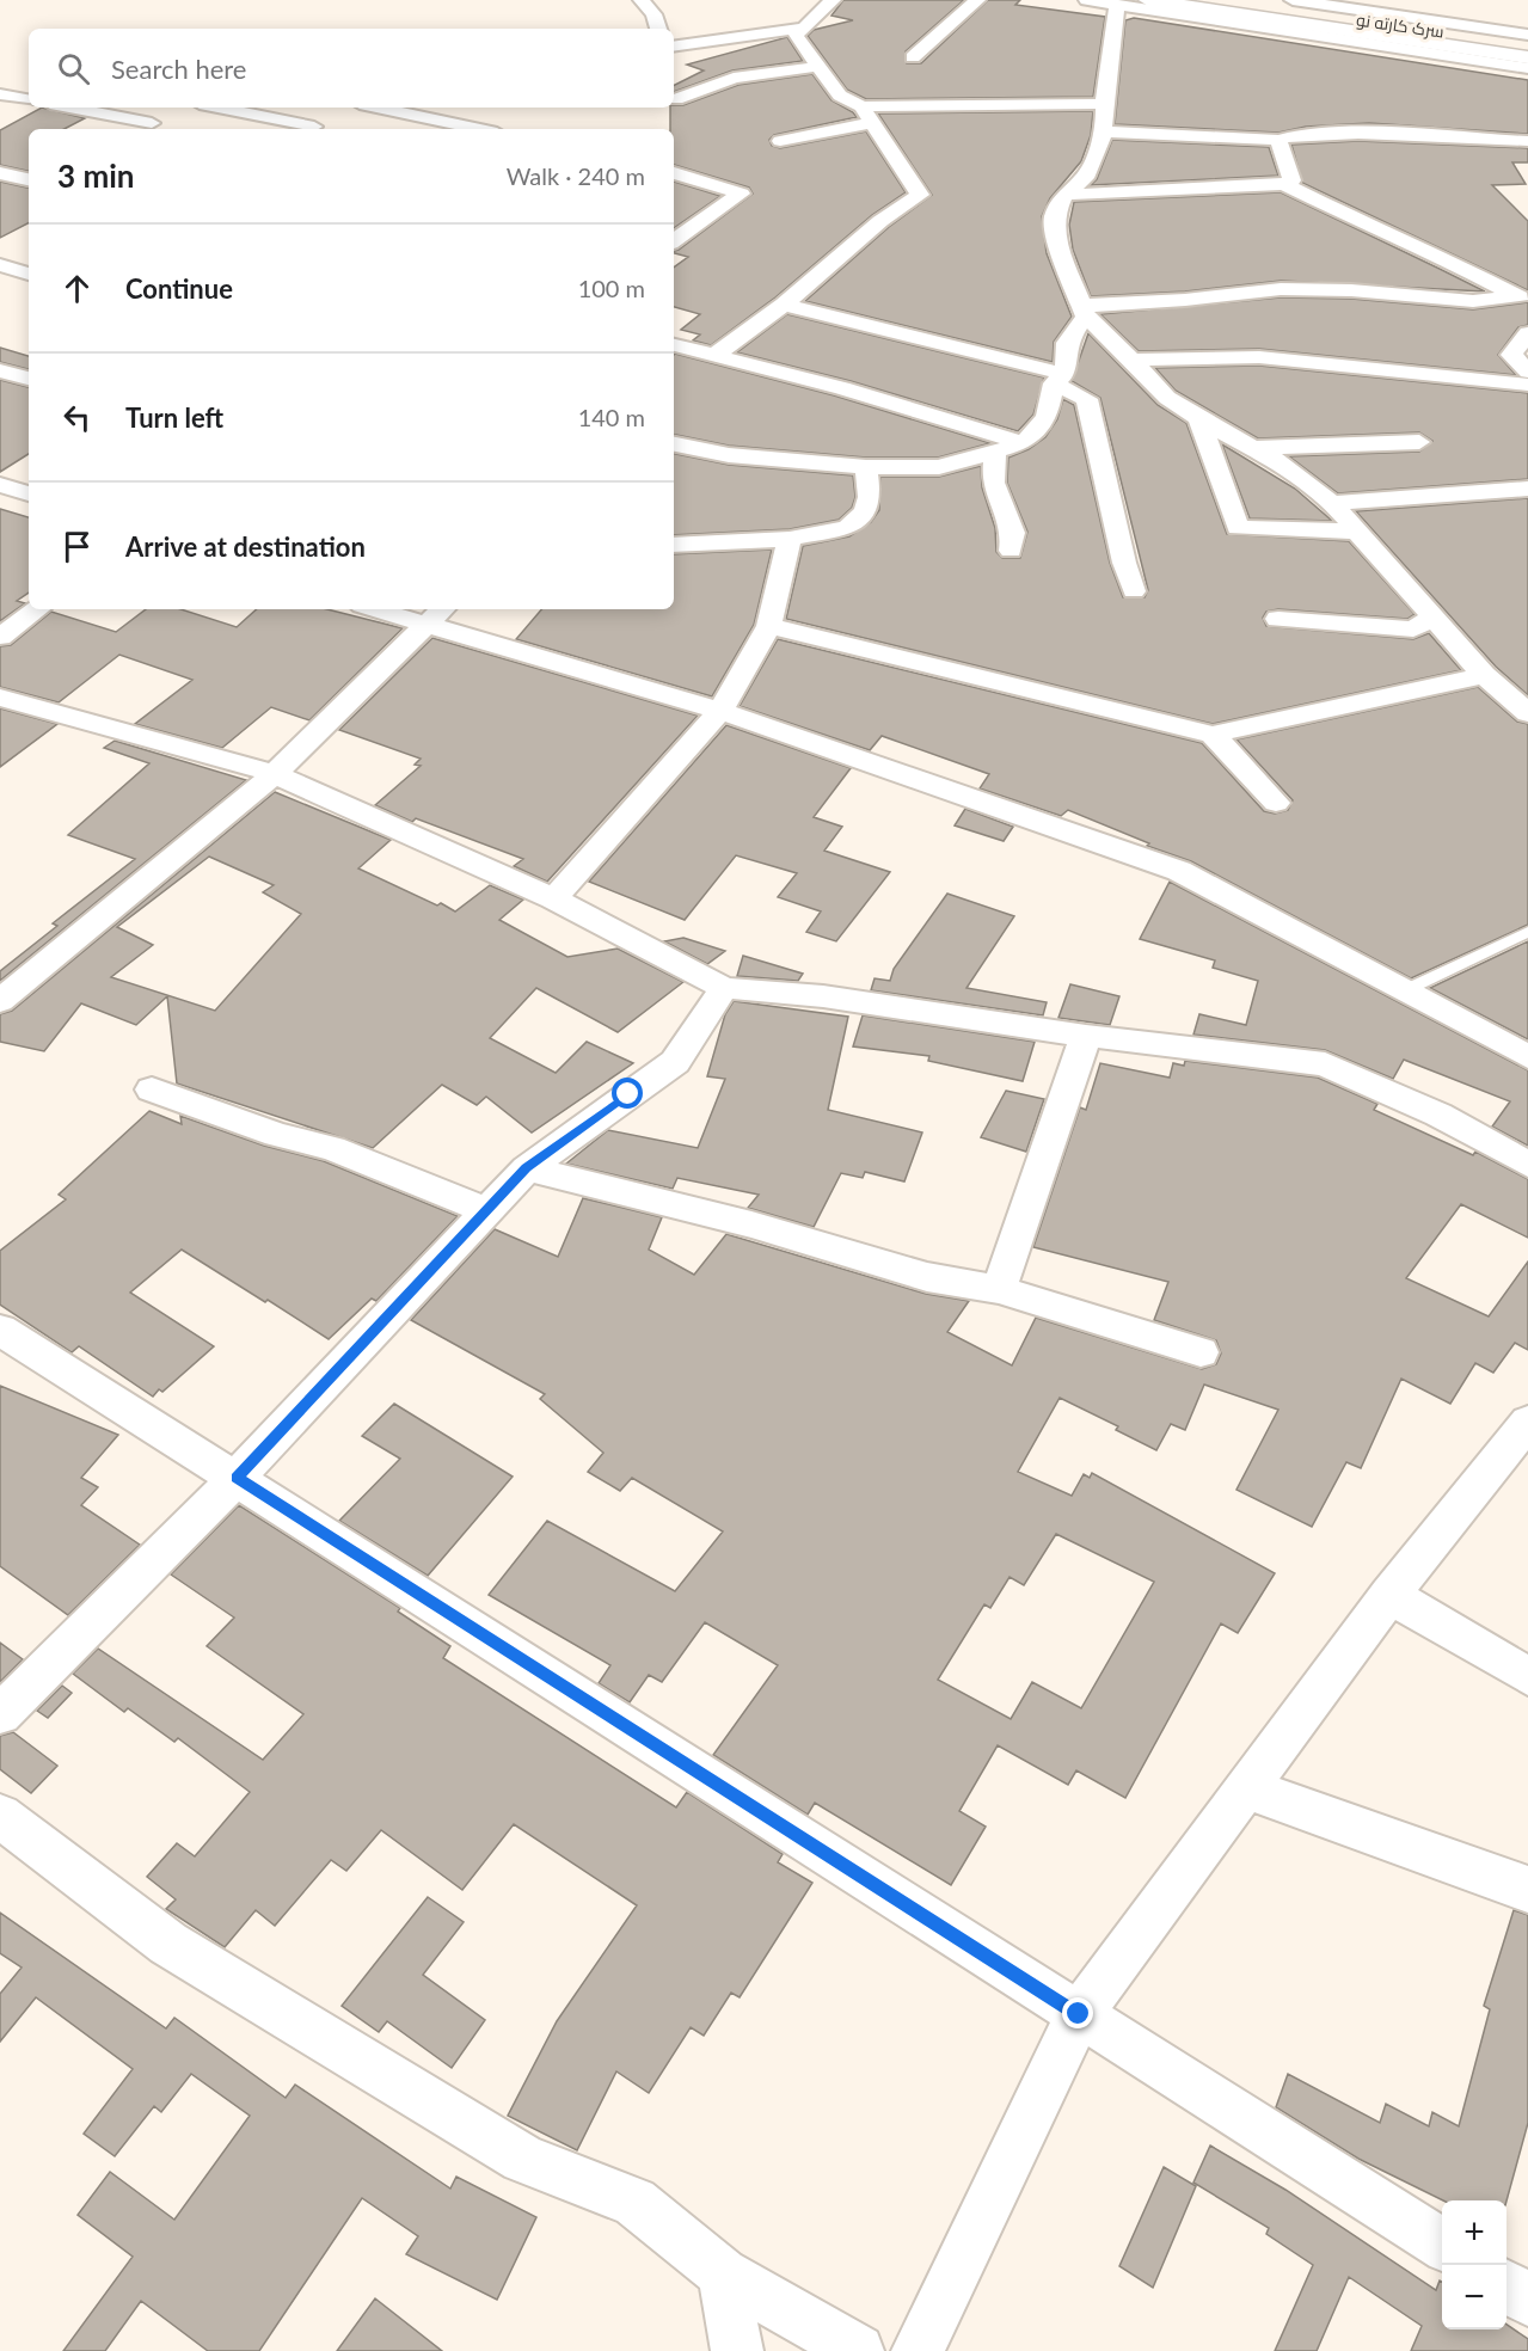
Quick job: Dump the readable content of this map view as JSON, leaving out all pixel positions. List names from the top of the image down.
{
  "streets": {
    "highway": ["سرک کارته نو"]
  },
  "page": {
    "search": "Search here",
    "heading": ["3 min", "Walk · 240 m"],
    "list": [
      ["Continue", "100 m"],
      ["Turn left", "140 m"],
      "Arrive at destination"
    ],
    "map_buttons": ["+", "−"]
  }
}
